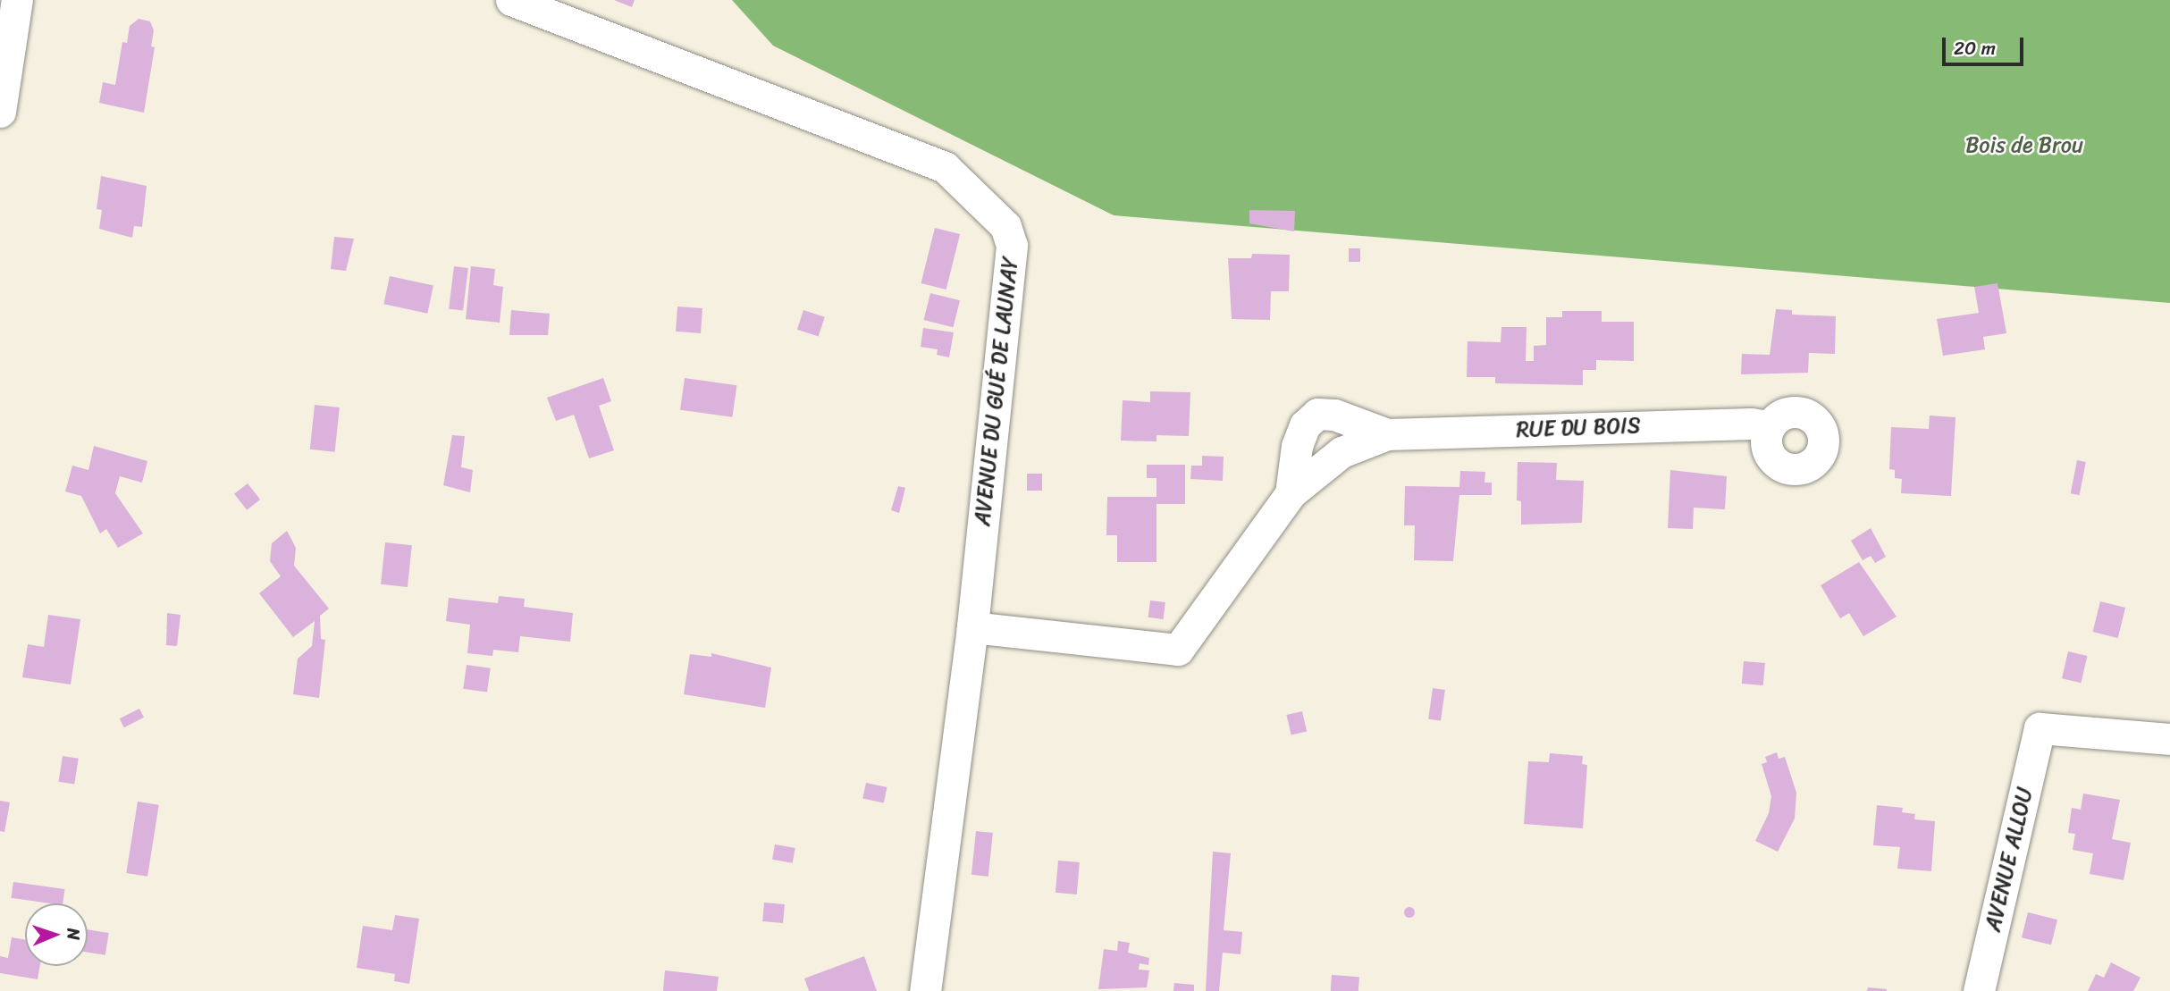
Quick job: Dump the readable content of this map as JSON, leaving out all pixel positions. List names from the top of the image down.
{
  "streets": {
    "street": ["AVENUE DU GUÉ DE LAUNAY", "RUE DU BOIS", "AVENUE ALLOU"]
  },
  "crossings": [
    ["AVENUE DU GUÉ DE LAUNAY", "RUE DU BOIS"]
  ],
  "parks": ["Bois de Brou"],
  "scale_bar": "20 m",
  "north": "right"
}
